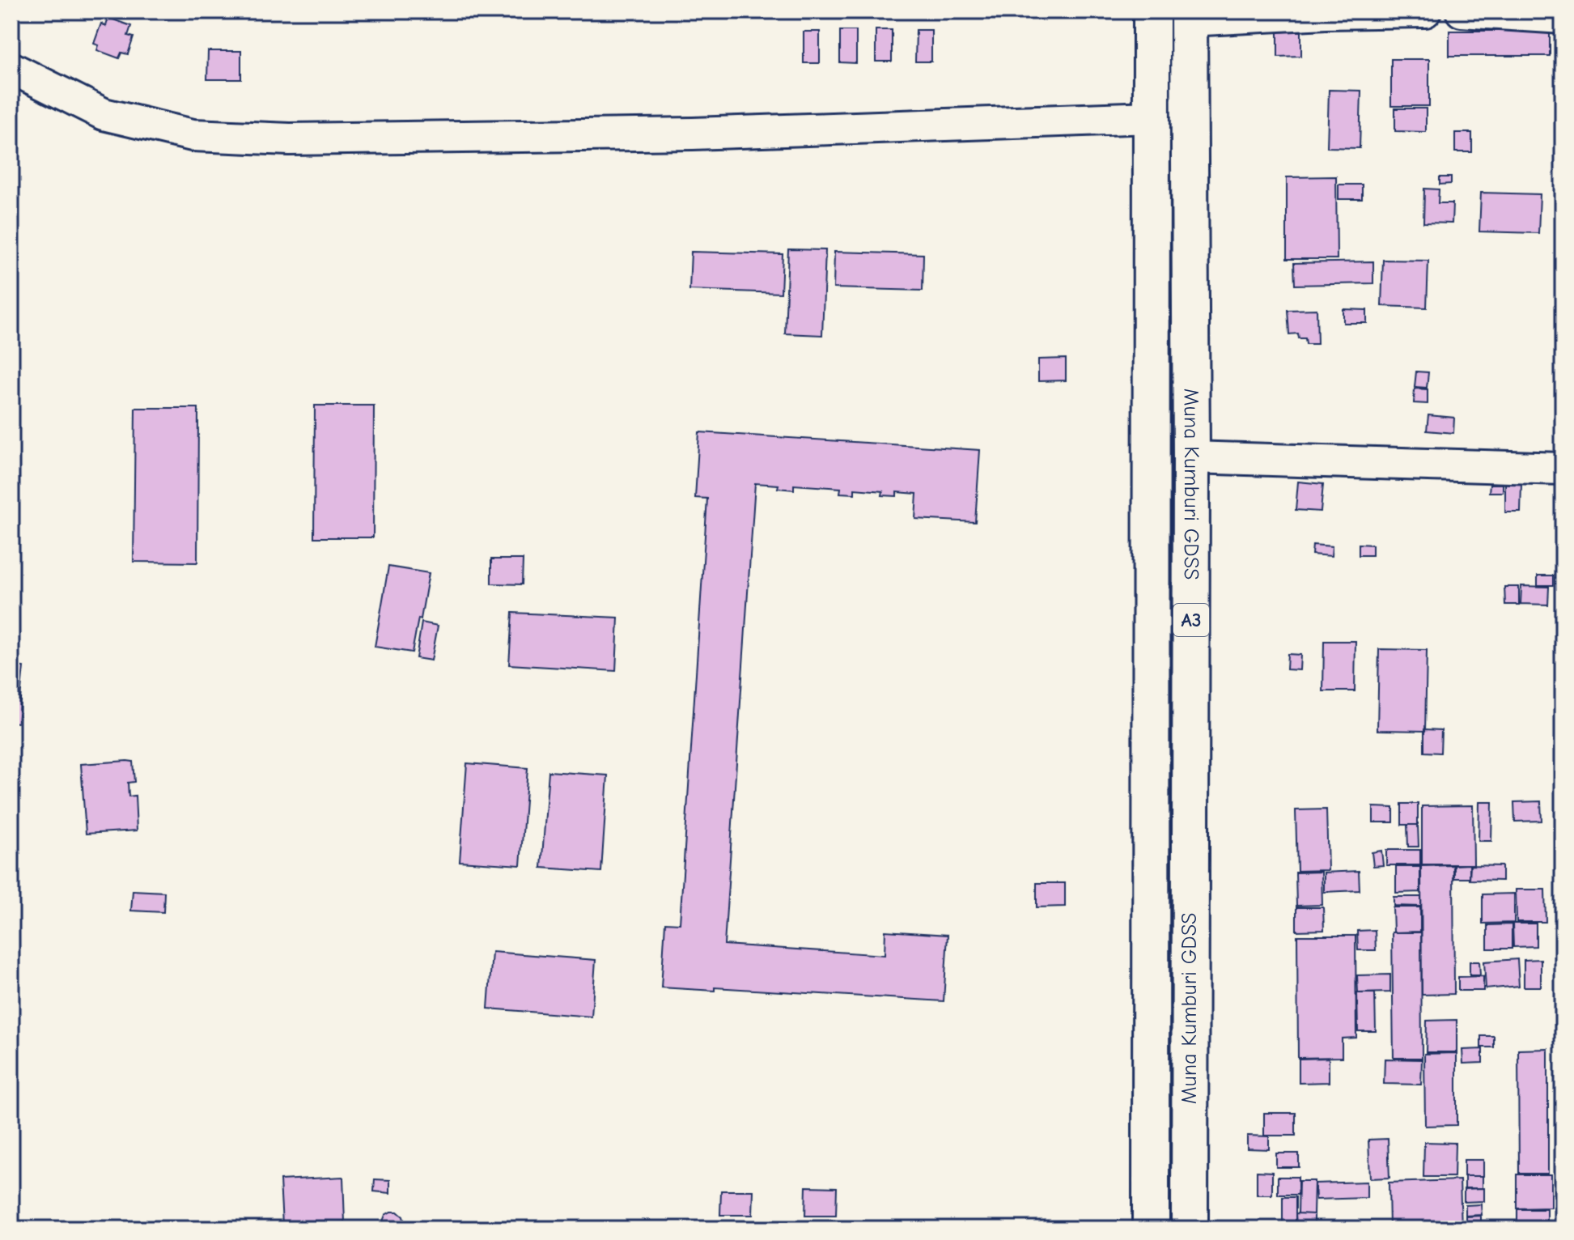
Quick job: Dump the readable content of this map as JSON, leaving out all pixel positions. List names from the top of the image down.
{
  "streets": {
    "highway": ["Muna Kumburi GDSS", "A3"]
  }
}
